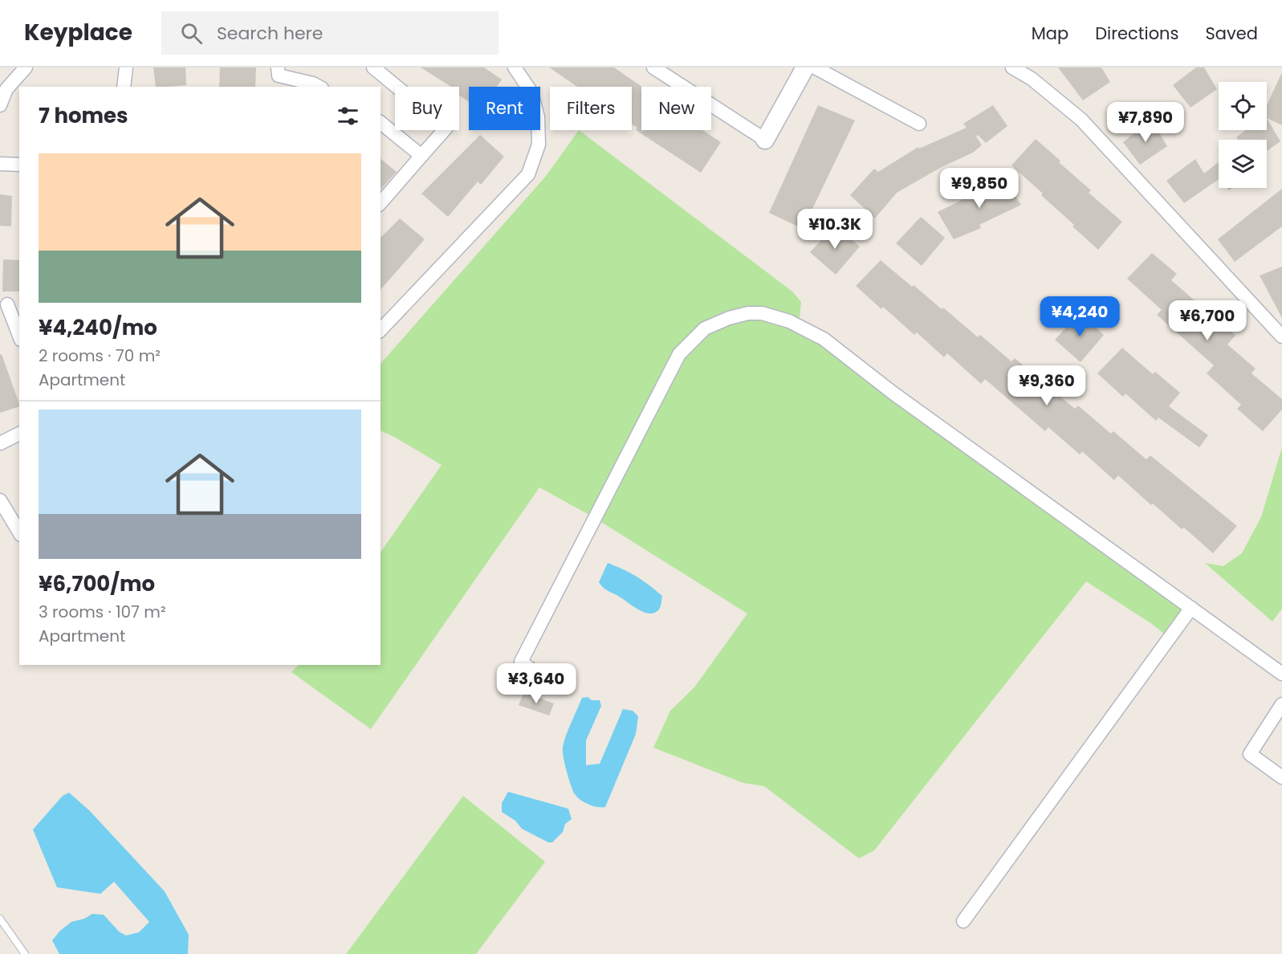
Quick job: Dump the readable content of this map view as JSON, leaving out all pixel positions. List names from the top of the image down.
{
  "page": {
    "header": "Keyplace",
    "search": "Search here",
    "nav": ["Map", "Directions", "Saved"],
    "chip": [
      "Buy",
      "Rent",
      "Filters",
      "New"
    ],
    "heading": "7 homes",
    "price": [
      "¥7,890",
      "¥9,850",
      "¥10.3K",
      "¥4,240",
      "¥6,700",
      "¥9,360",
      "¥3,640"
    ],
    "list": [
      {
        "name": "¥4,240/mo",
        "note": "2 rooms · 70 m² · Apartment"
      },
      {
        "name": "¥6,700/mo",
        "note": "3 rooms · 107 m² · Apartment"
      }
    ]
  }
}
